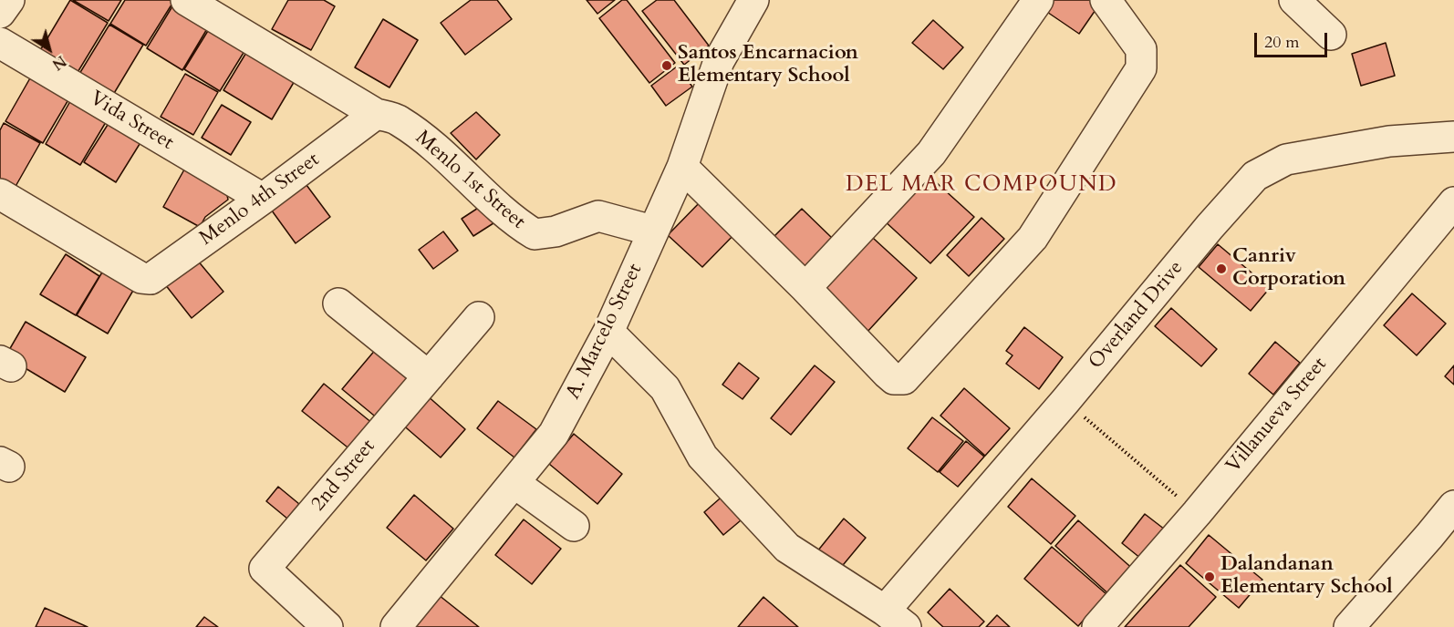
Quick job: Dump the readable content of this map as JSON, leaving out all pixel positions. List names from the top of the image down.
{
  "streets": {
    "street": [
      "Vida Street",
      "Menlo 1st Street",
      "Menlo 4th Street",
      "Overland Drive",
      "A. Marcelo Street",
      "Villanueva Street",
      "2nd Street"
    ]
  },
  "crossings": [
    ["Vida Street", "Menlo 4th Street"],
    ["Menlo 1st Street", "Menlo 4th Street"],
    ["Menlo 1st Street", "A. Marcelo Street"]
  ],
  "districts": ["DEL MAR COMPOUND"],
  "places": ["Santos Encarnacion Elementary School", "Canriv Corporation", "Dalandanan Elementary School"],
  "scale_bar": "20 m",
  "north": "bottom right"
}
